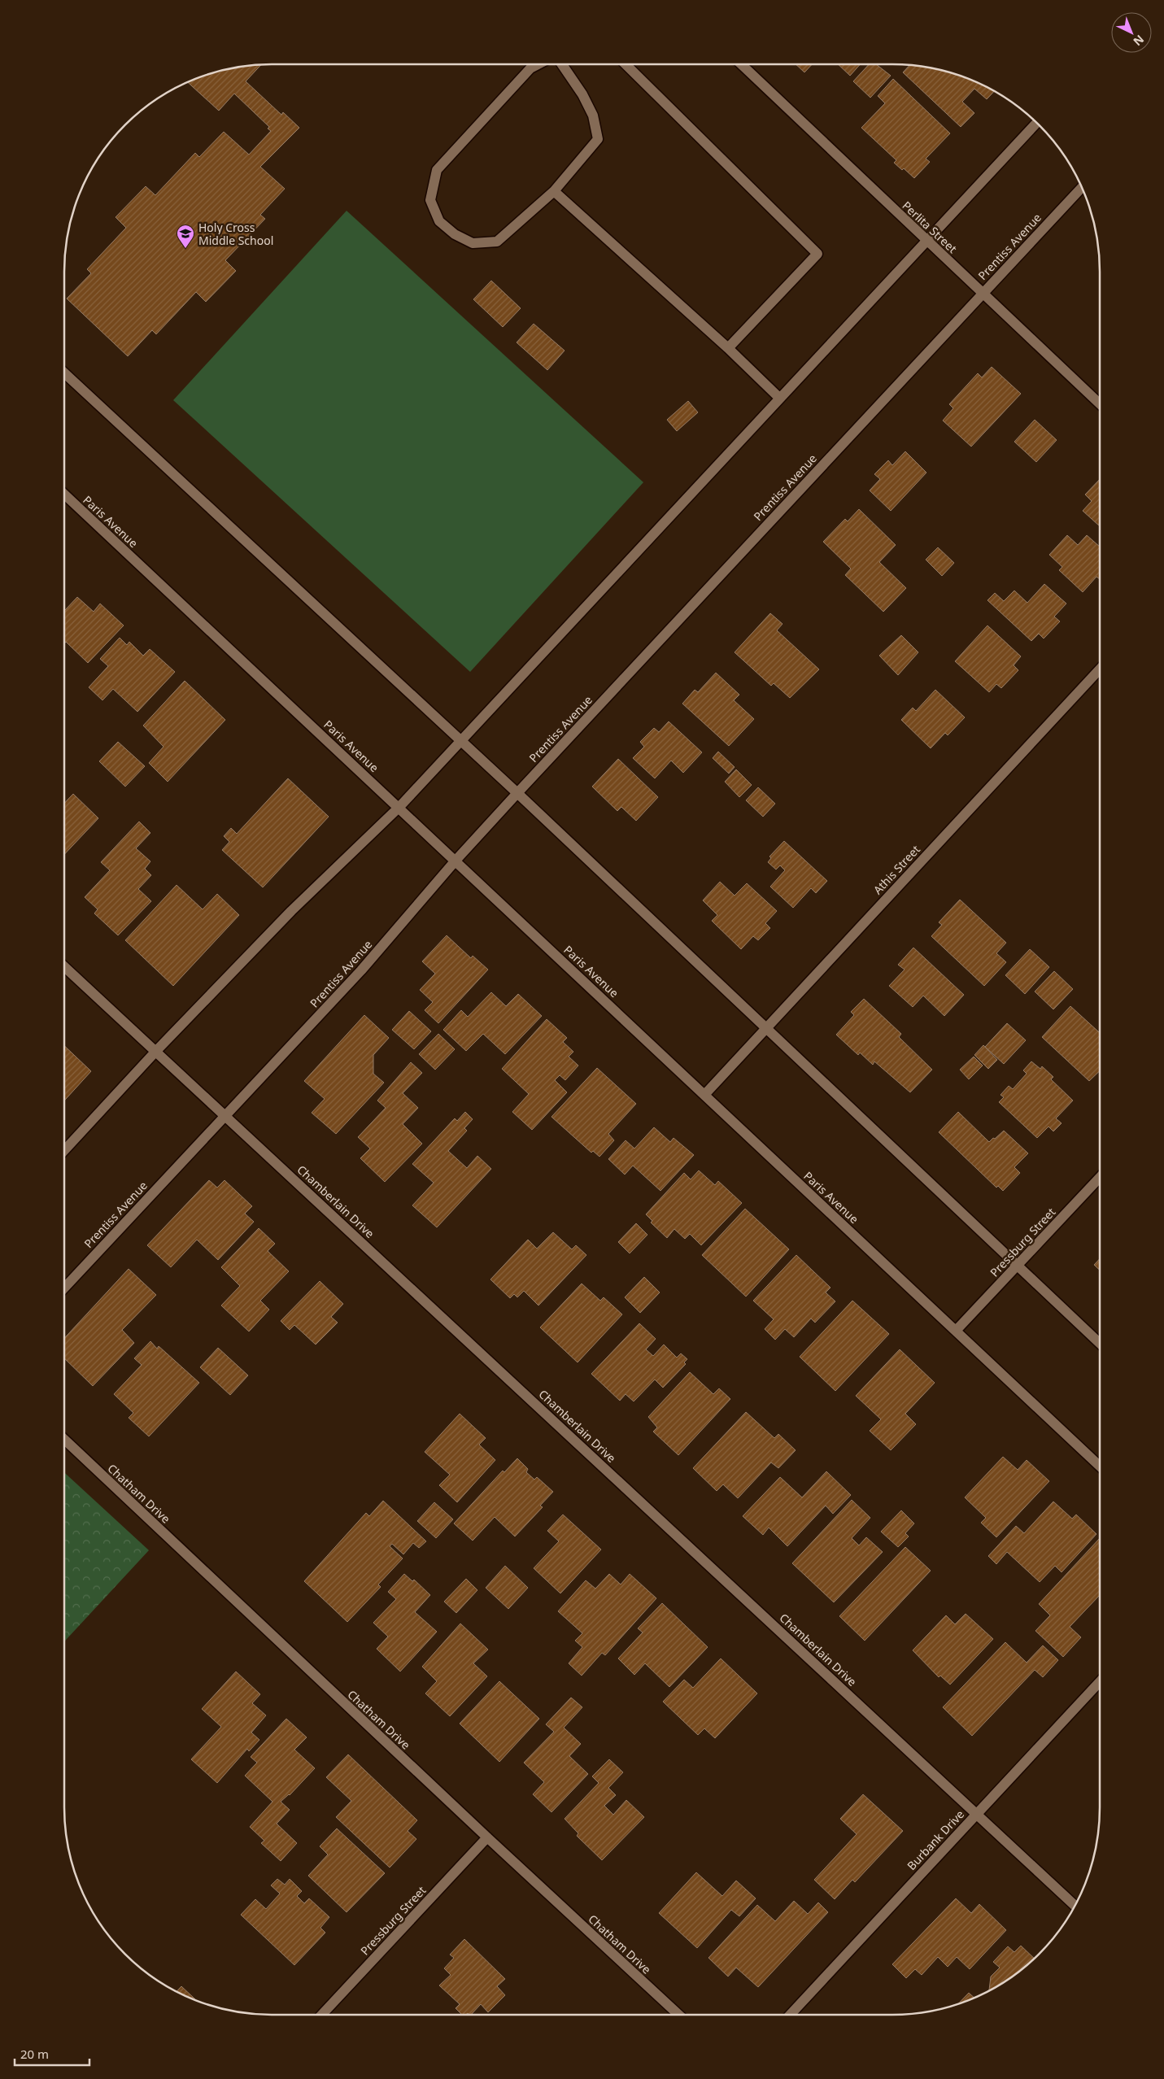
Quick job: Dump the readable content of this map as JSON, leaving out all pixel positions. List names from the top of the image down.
{
  "streets": {
    "street": [
      "Perlita Street",
      "Prentiss Avenue",
      "Paris Avenue",
      "Athis Street",
      "Chamberlain Drive",
      "Pressburg Street",
      "Chatham Drive",
      "Burbank Drive"
    ]
  },
  "crossings": [
    ["Perlita Street", "Prentiss Avenue"],
    ["Prentiss Avenue", "Paris Avenue"],
    ["Prentiss Avenue", "Chamberlain Drive"],
    ["Paris Avenue", "Athis Street"],
    ["Paris Avenue", "Pressburg Street"],
    ["Chamberlain Drive", "Burbank Drive"],
    ["Pressburg Street", "Chatham Drive"]
  ],
  "places": {
    "school or university": ["Holy Cross Middle School"]
  },
  "scale_bar": "20 m",
  "north": "bottom right"
}
